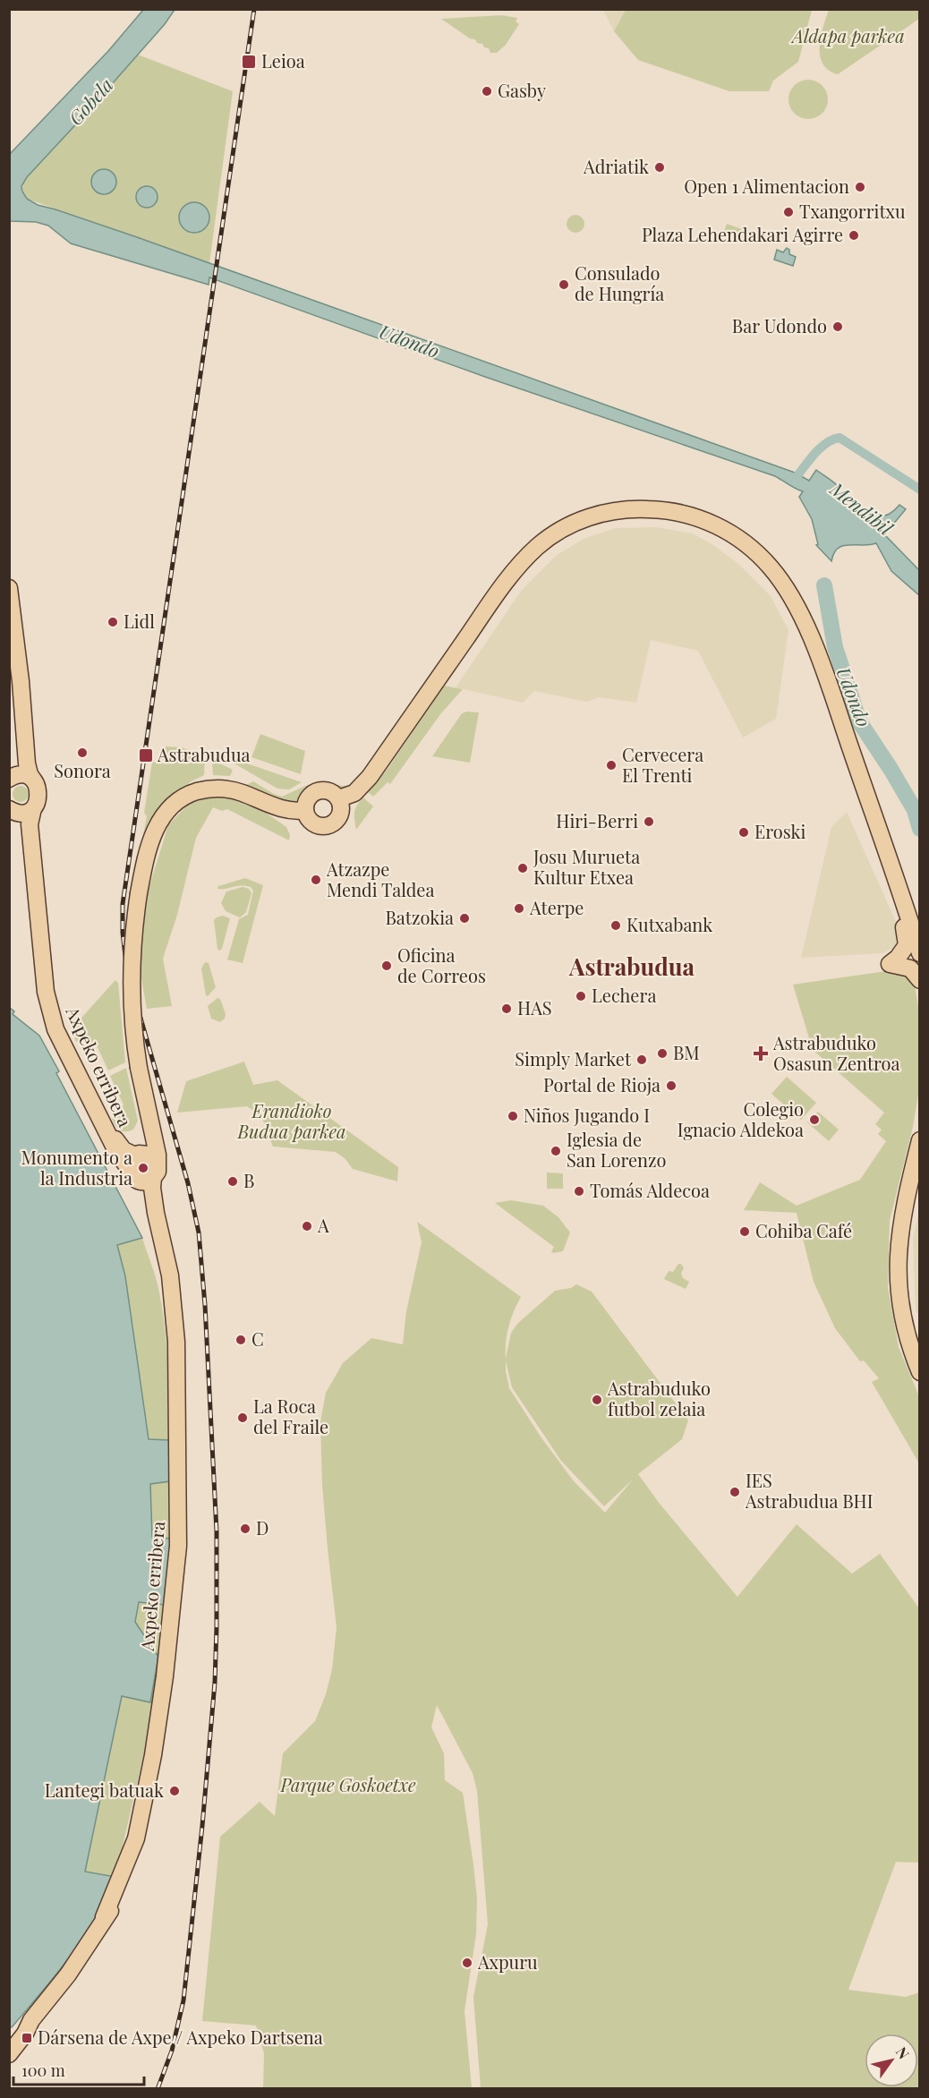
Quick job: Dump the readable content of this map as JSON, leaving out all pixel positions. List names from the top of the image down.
{
  "streets": {
    "main road": ["Axpeko erribera"]
  },
  "districts": ["Astrabudua"],
  "water": ["Gobela", "Udondo", "Mendibil"],
  "parks": ["Aldapa parkea", "Erandioko Budua parkea", "Parque Goskoetxe"],
  "places": {
    "transit": ["Leioa", "Astrabudua", "Dársena de Axpe / Axpeko Dartsena"],
    "other": [
      "Gasby",
      "Adriatik",
      "Open 1 Alimentacion",
      "Txangorritxu",
      "Plaza Lehendakari Agirre",
      "Consulado de Hungría",
      "Bar Udondo",
      "Lidl",
      "Sonora",
      "Cervecera El Trenti",
      "Hiri-Berri",
      "Eroski",
      "Josu Murueta Kultur Etxea",
      "Atzazpe Mendi Taldea",
      "Aterpe",
      "Batzokia",
      "Kutxabank",
      "Oficina de Correos",
      "Lechera",
      "HAS",
      "BM",
      "Simply Market",
      "Portal de Rioja",
      "Niños Jugando I",
      "Colegio Ignacio Aldekoa",
      "Iglesia de San Lorenzo",
      "Monumento a la Industria",
      "B",
      "Tomás Aldecoa",
      "A",
      "Cohiba Café",
      "C",
      "Astrabuduko futbol zelaia",
      "La Roca del Fraile",
      "IES Astrabudua BHI",
      "D",
      "Lantegi batuak",
      "Axpuru"
    ],
    "health": ["Astrabuduko Osasun Zentroa"]
  },
  "scale_bar": "100 m",
  "north": "top right"
}
